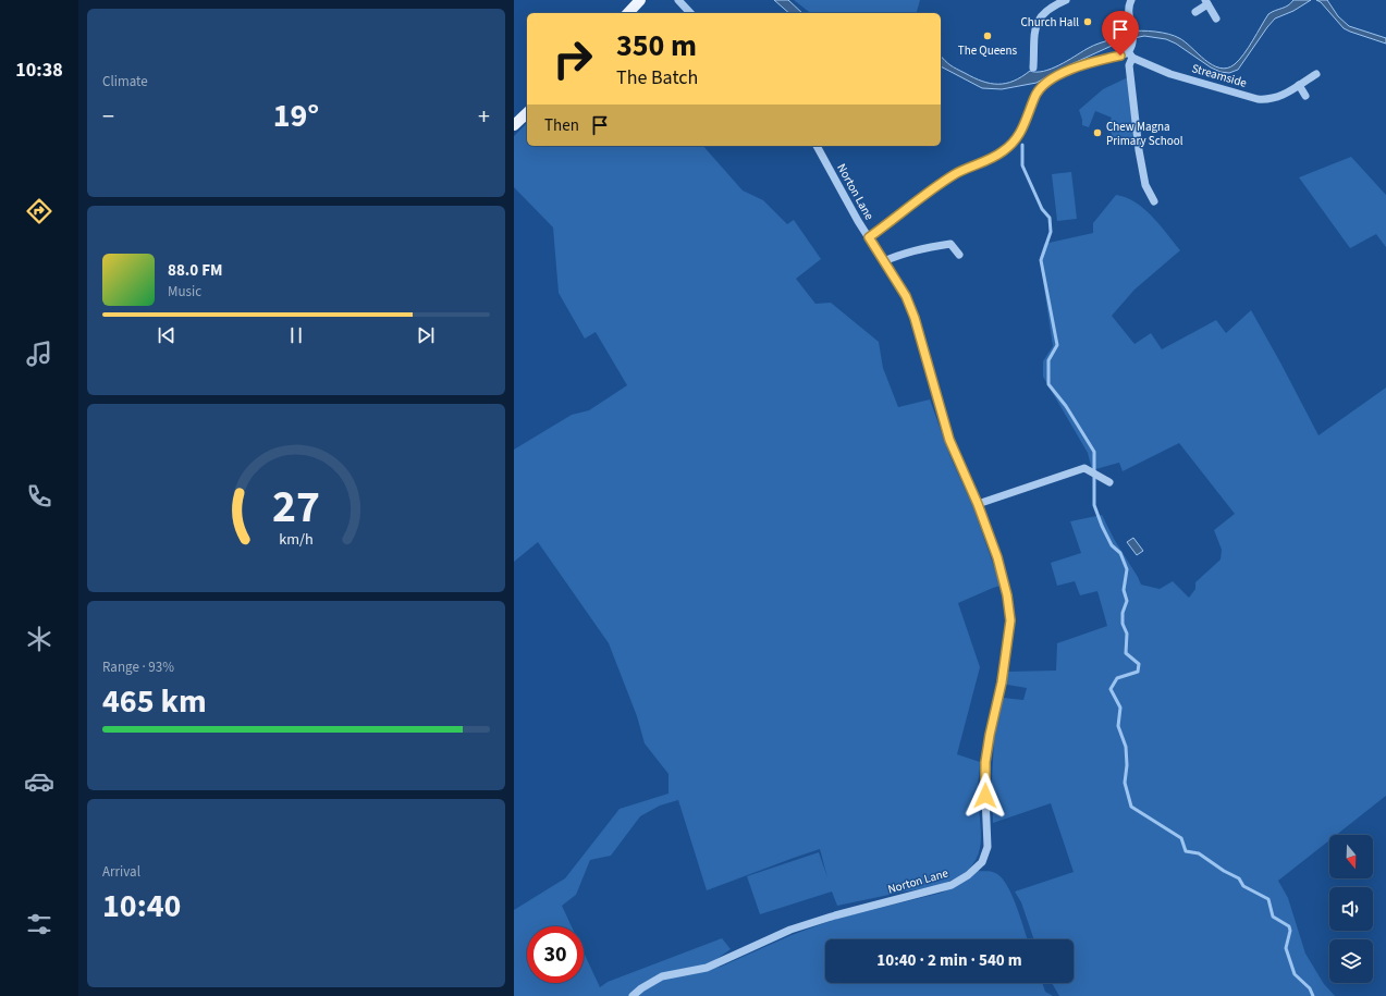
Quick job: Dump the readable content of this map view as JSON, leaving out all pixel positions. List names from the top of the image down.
{
  "streets": {
    "street": ["Streamside", "Norton Lane"]
  },
  "places": ["Church Hall", "The Queens", "Chew Magna Primary School"],
  "north": "bottom",
  "page": {
    "tabs": "10:38",
    "tile": [
      "Climate",
      ["Range · 93%", "465 km"],
      ["Arrival", "10:40"]
    ],
    "turn": ["350 m", "The Batch"],
    "heat": ["−", "19°", "+"],
    "then": "Then",
    "song": ["88.0 FM", "Music"],
    "limit": "30",
    "trip": "10:40 · 2 min · 540 m",
    "gauge": ["27", "km/h"]
  }
}
